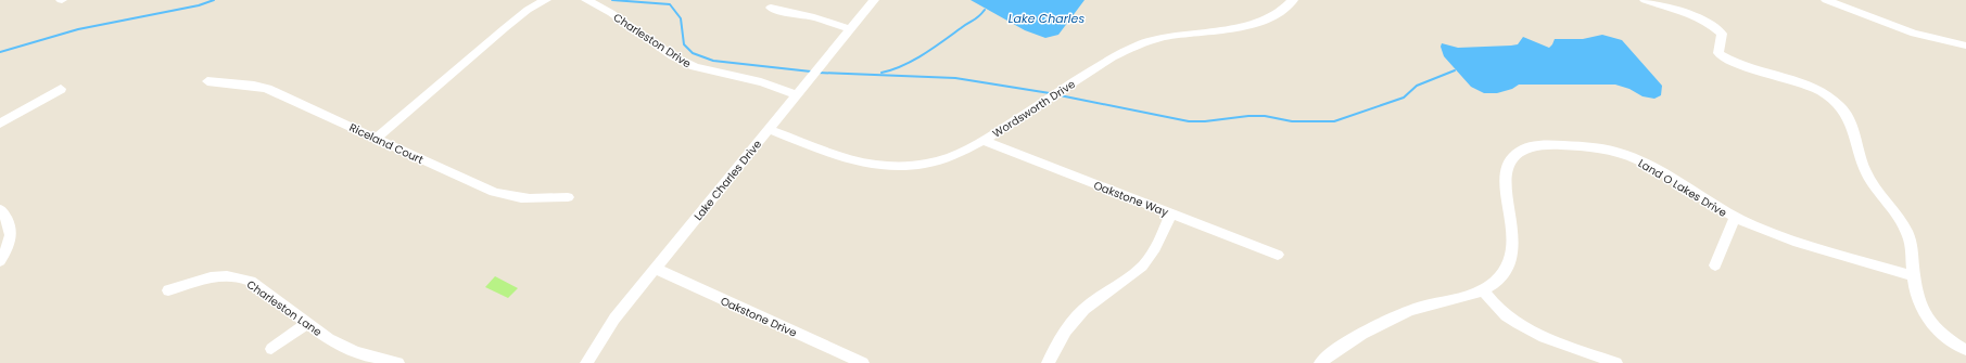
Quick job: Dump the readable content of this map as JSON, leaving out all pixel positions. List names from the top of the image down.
{
  "streets": {
    "street": [
      "Charleston Drive",
      "Wordsworth Drive",
      "Riceland Court",
      "Lake Charles Drive",
      "Land O Lakes Drive",
      "Oakstone Way",
      "Charleston Lane",
      "Oakstone Drive"
    ]
  },
  "crossings": [
    ["Charleston Drive", "Lake Charles Drive"],
    ["Wordsworth Drive", "Lake Charles Drive"],
    ["Wordsworth Drive", "Oakstone Way"],
    ["Lake Charles Drive", "Oakstone Drive"]
  ],
  "water": ["Lake Charles"]
}
